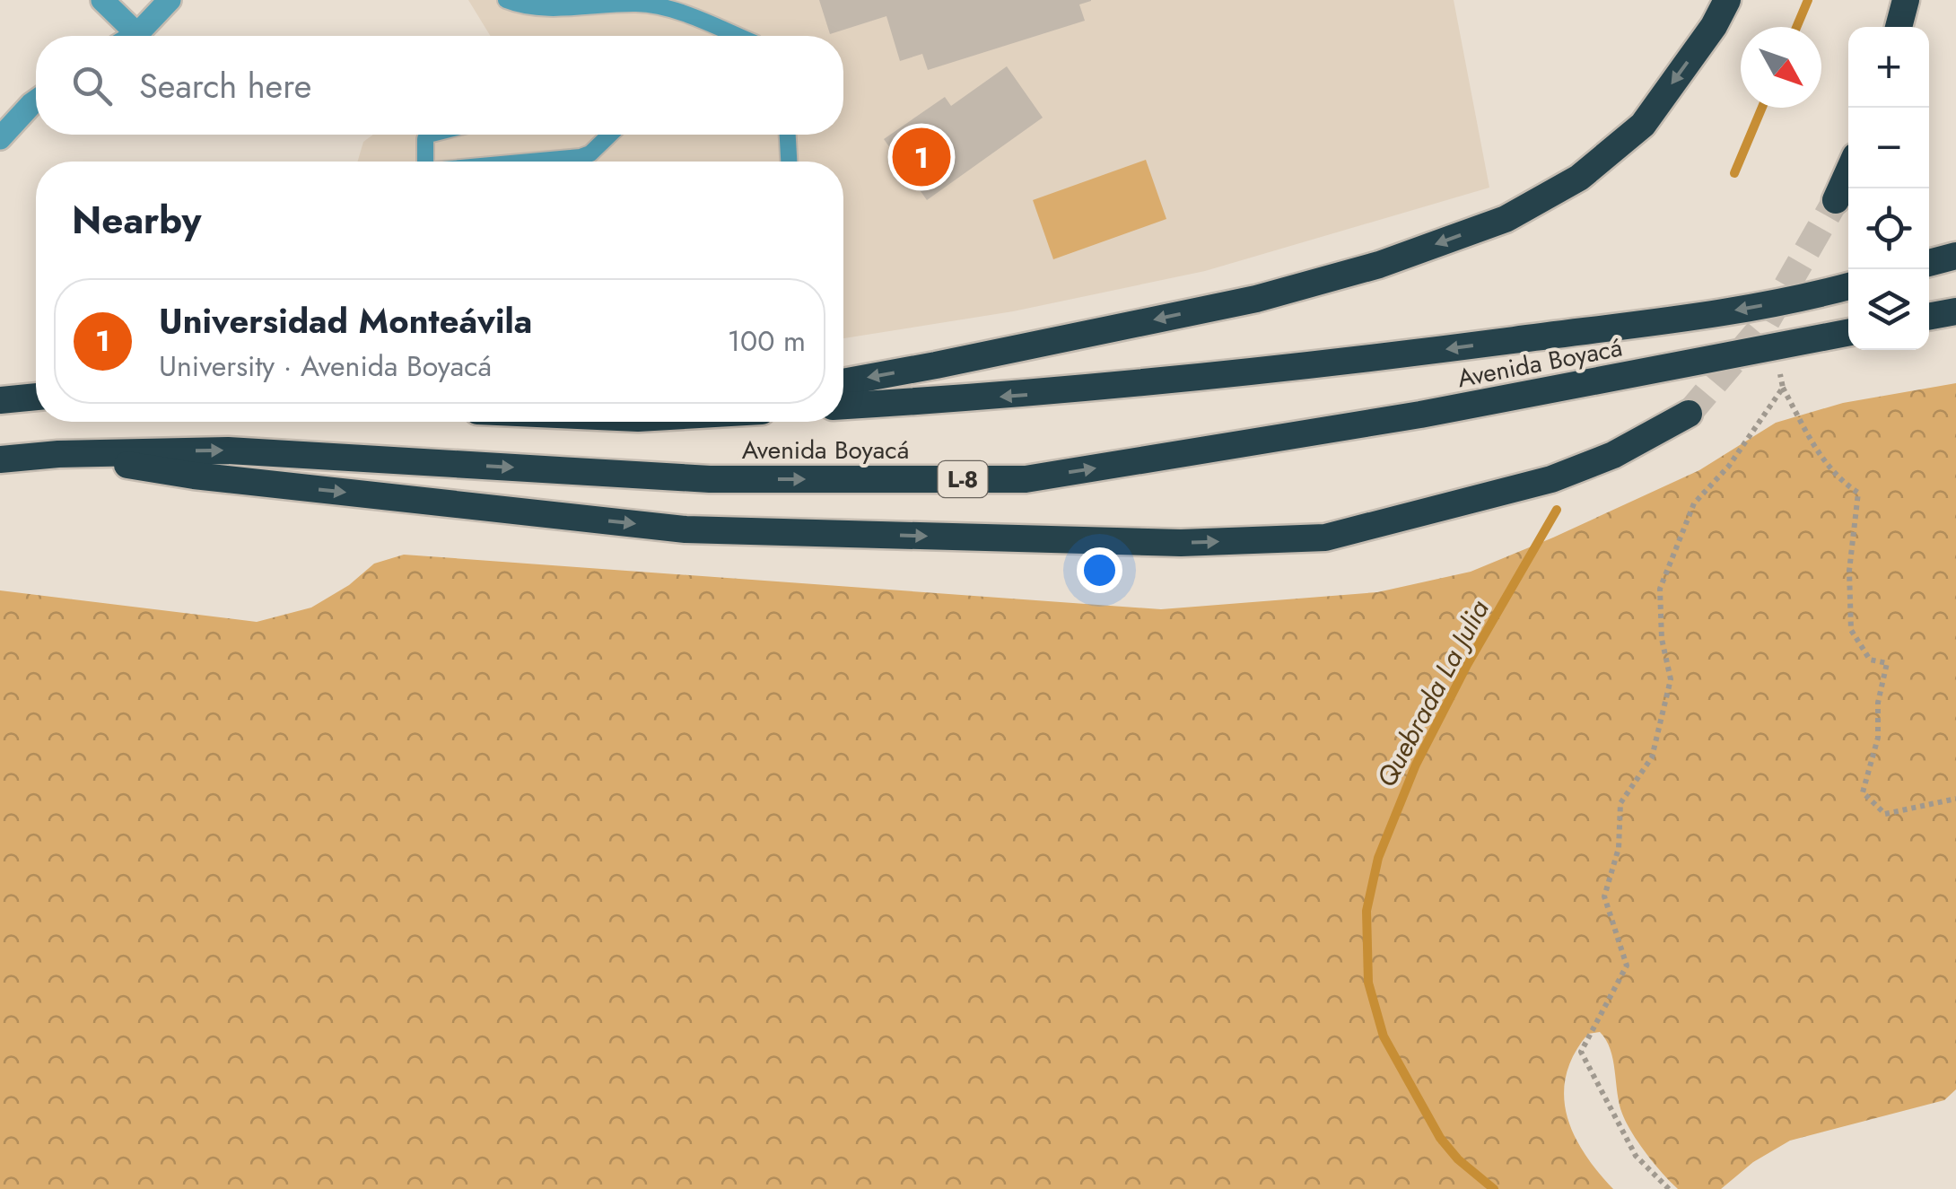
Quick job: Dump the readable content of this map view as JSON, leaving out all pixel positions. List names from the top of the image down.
{
  "streets": {
    "highway": ["Avenida Boyacá", "L-8"]
  },
  "water": ["Quebrada La Julia"],
  "north": "bottom right",
  "page": {
    "map_buttons": ["+", "−"],
    "search": "Search here",
    "pins": "1",
    "heading": "Nearby",
    "list": [
      {
        "mark": "1",
        "name": "Universidad Monteávila",
        "note": "University · Avenida Boyacá",
        "value": "100 m"
      }
    ]
  }
}
